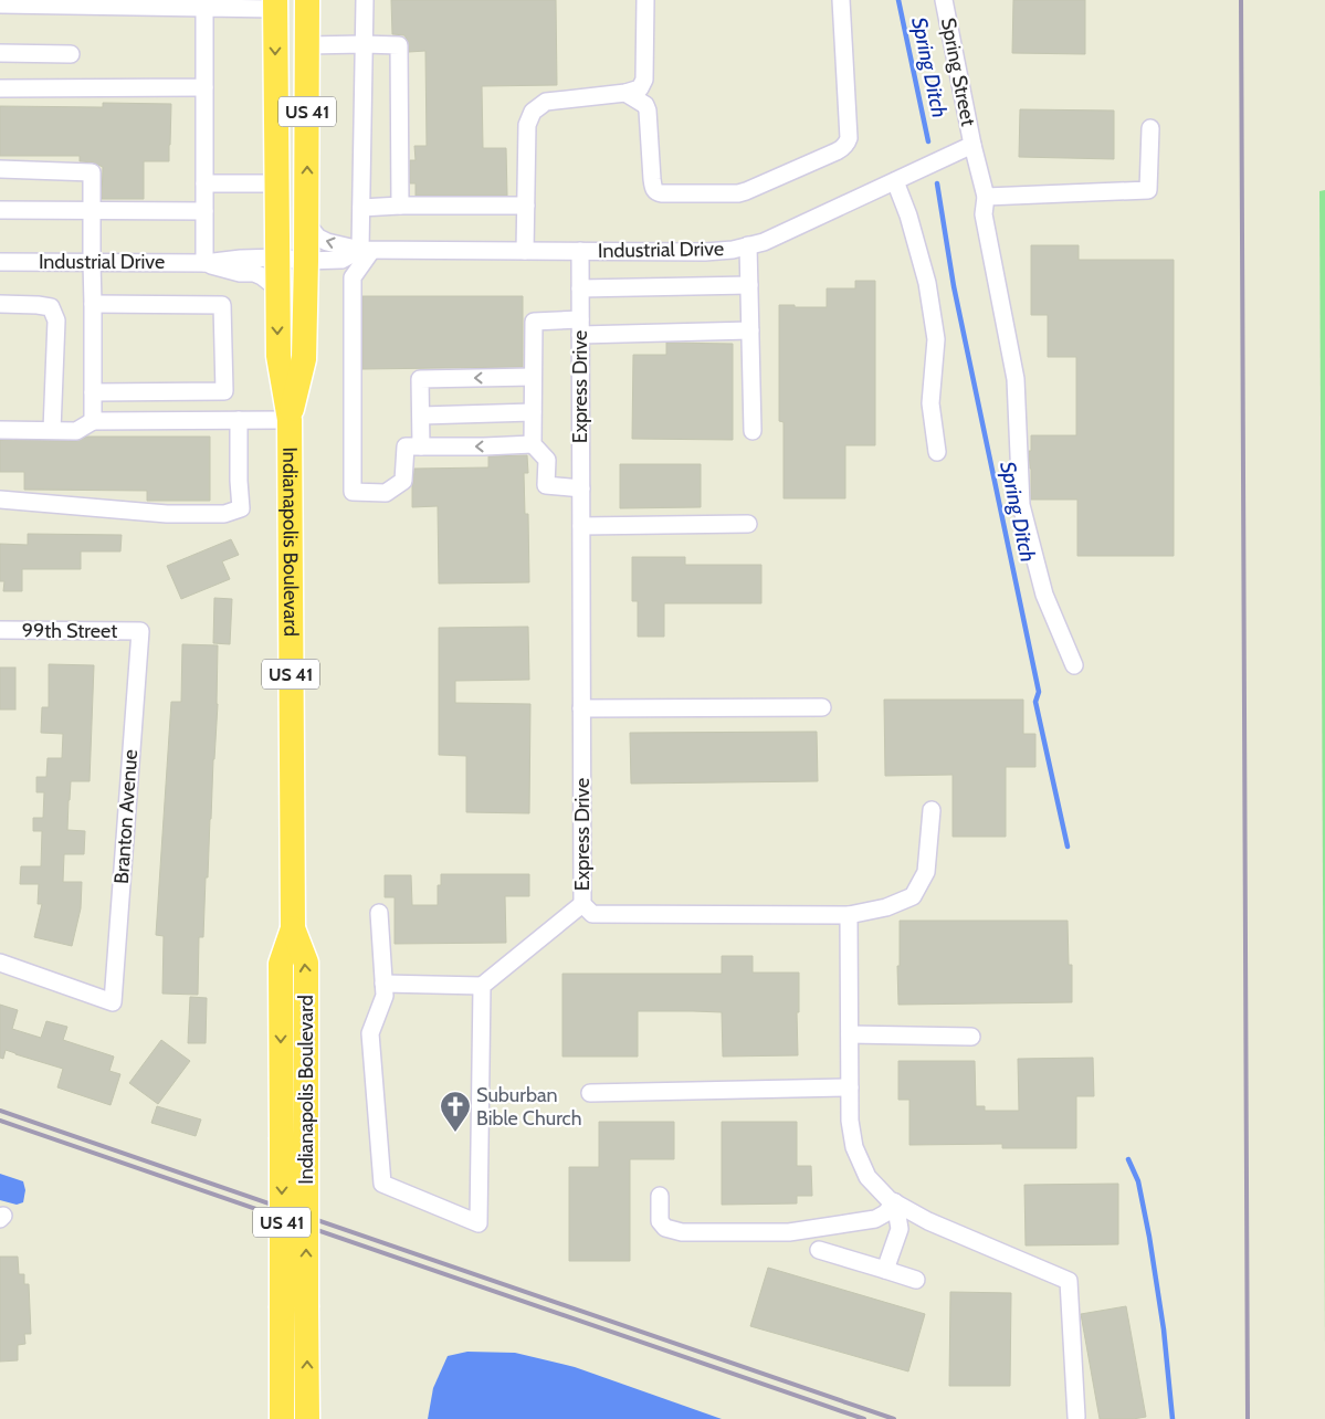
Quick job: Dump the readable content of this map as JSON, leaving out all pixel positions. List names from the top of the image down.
{
  "streets": {
    "highway": ["US 41", "Indianapolis Boulevard"],
    "street": [
      "Spring Street",
      "Industrial Drive",
      "Express Drive",
      "99th Street",
      "Branton Avenue"
    ]
  },
  "crossings": [
    ["Spring Street", "Industrial Drive"],
    ["Industrial Drive", "Express Drive"],
    ["Industrial Drive", "Indianapolis Boulevard"],
    ["99th Street", "Branton Avenue"]
  ],
  "water": ["Spring Ditch"],
  "places": {
    "church": ["Suburban Bible Church"]
  }
}
